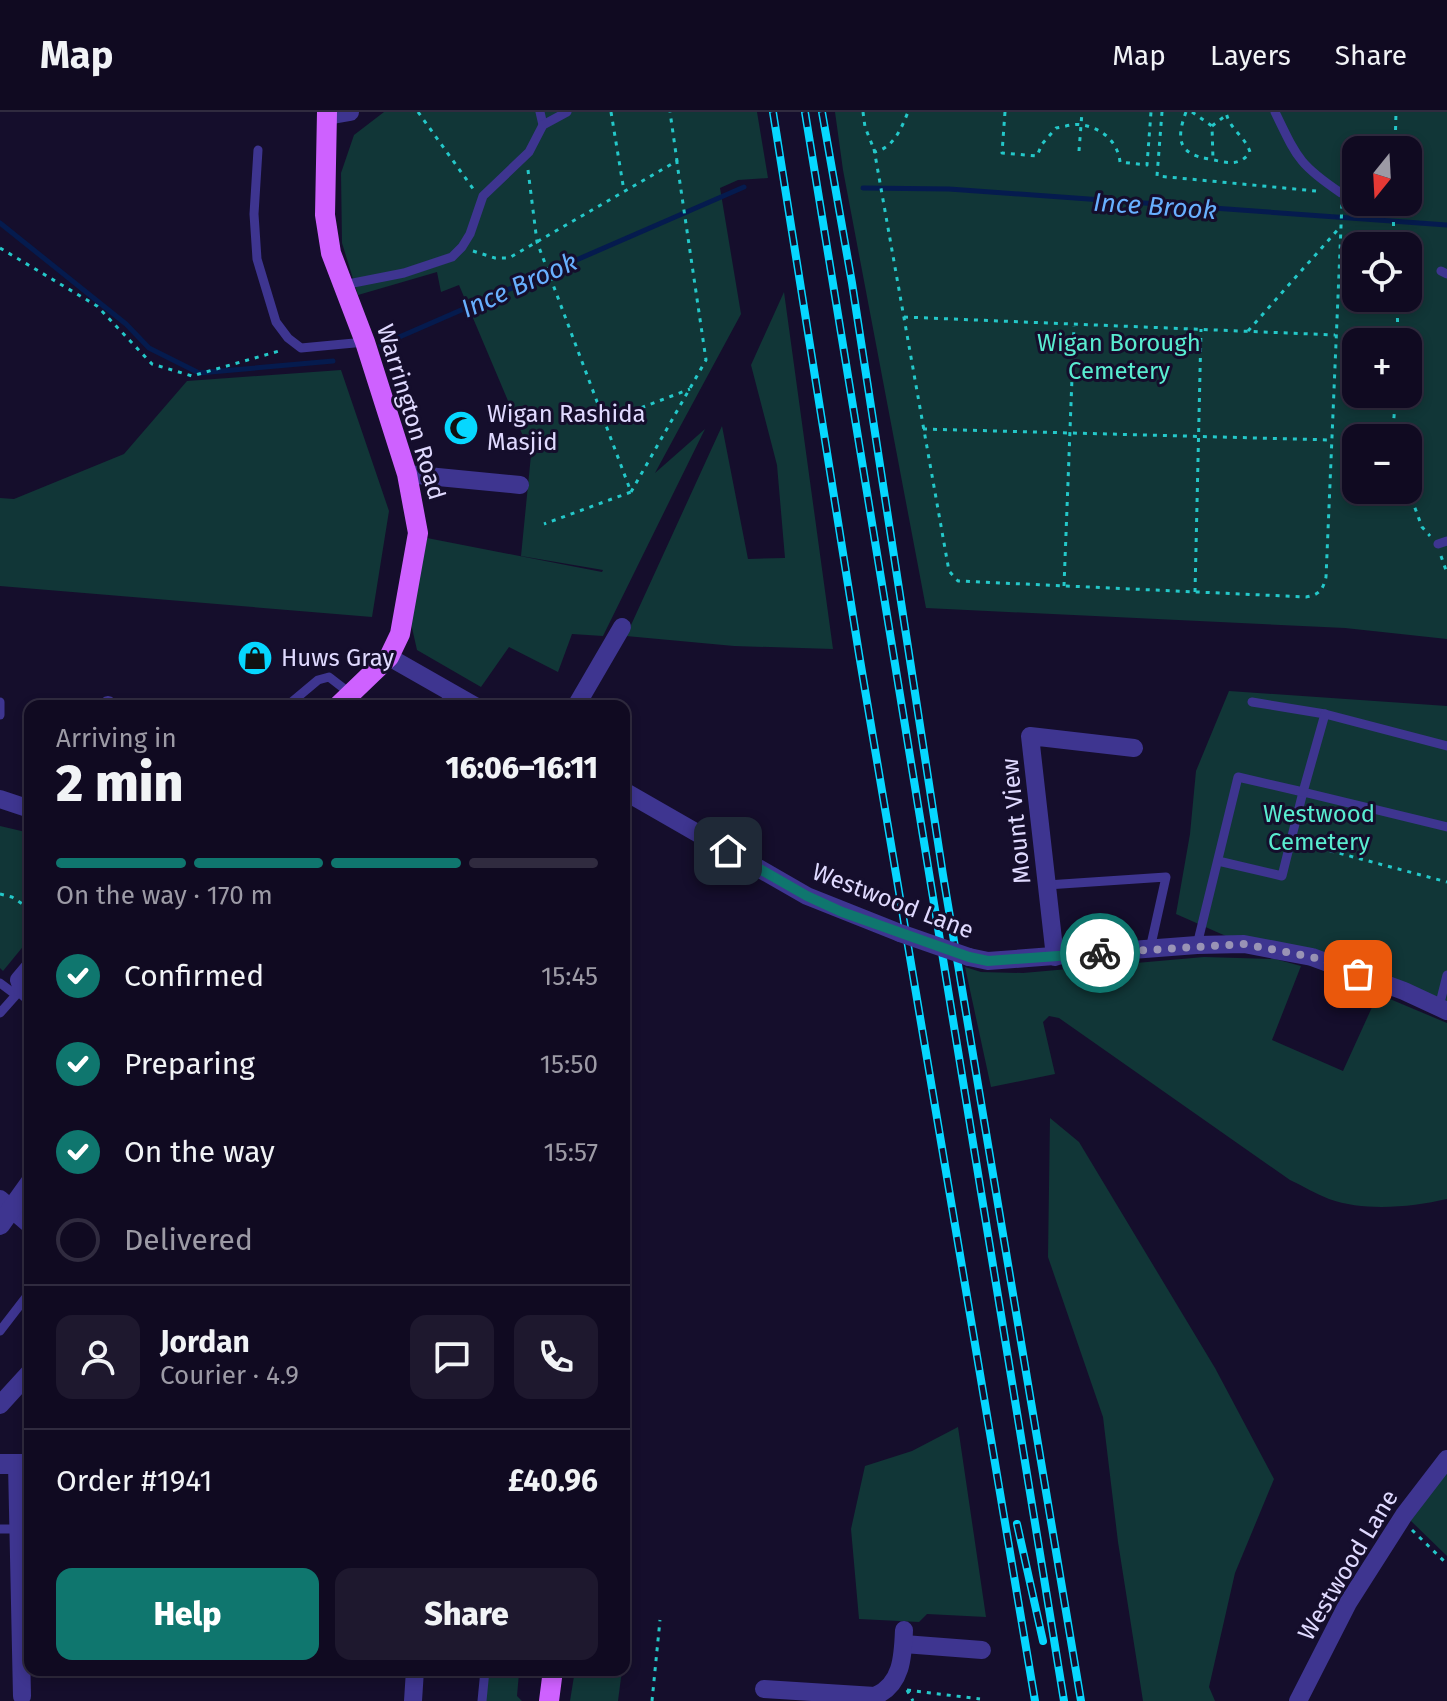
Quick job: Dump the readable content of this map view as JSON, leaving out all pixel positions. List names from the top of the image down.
{
  "streets": {
    "main road": ["Warrington Road"],
    "street": ["Mount View", "Westwood Lane"]
  },
  "crossings": [
    ["Mount View", "Westwood Lane"]
  ],
  "water": ["Ince Brook"],
  "parks": ["Wigan Borough Cemetery", "Westwood Cemetery"],
  "places": {
    "mosque": ["Wigan Rashida Masjid"],
    "shop": ["Huws Gray"]
  },
  "north": "bottom",
  "page": {
    "header": "Map",
    "nav": ["Map", "Layers", "Share"],
    "map_buttons": ["+", "−"],
    "heading": ["2 min", "Arriving in", "16:06–16:11"],
    "panel": [
      "Jordan",
      "Courier · 4.9",
      "Order #1941",
      "£40.96"
    ],
    "bar": "On the way · 170 m",
    "list": [
      ["Confirmed", "15:45"],
      ["Preparing", "15:50"],
      ["On the way", "15:57"],
      "Delivered"
    ],
    "buttons": ["Help", "Share"]
  }
}
